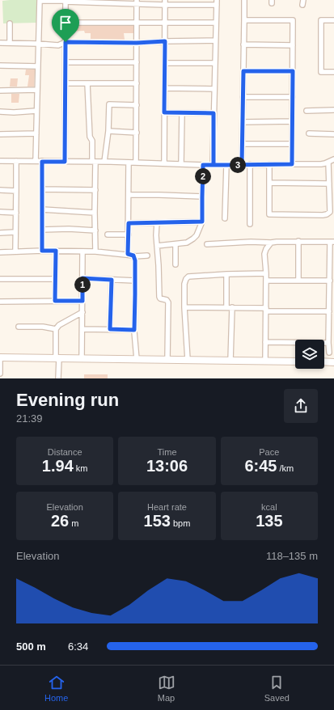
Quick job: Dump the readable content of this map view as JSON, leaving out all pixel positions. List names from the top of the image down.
{
  "page": {
    "pins": ["3", "2", "1"],
    "heading": ["Evening run", "21:39"],
    "stats": [
      ["Distance", "1.94 km"],
      ["Time", "13:06"],
      ["Pace", "6:45 /km"],
      ["Elevation", "26 m"],
      ["Heart rate", "153 bpm"],
      ["kcal", "135"]
    ],
    "chart": ["Elevation", "118–135 m"],
    "list": [
      {
        "name": "500 m",
        "note": "6:34"
      }
    ],
    "tabs": ["Home", "Map", "Saved"]
  }
}
